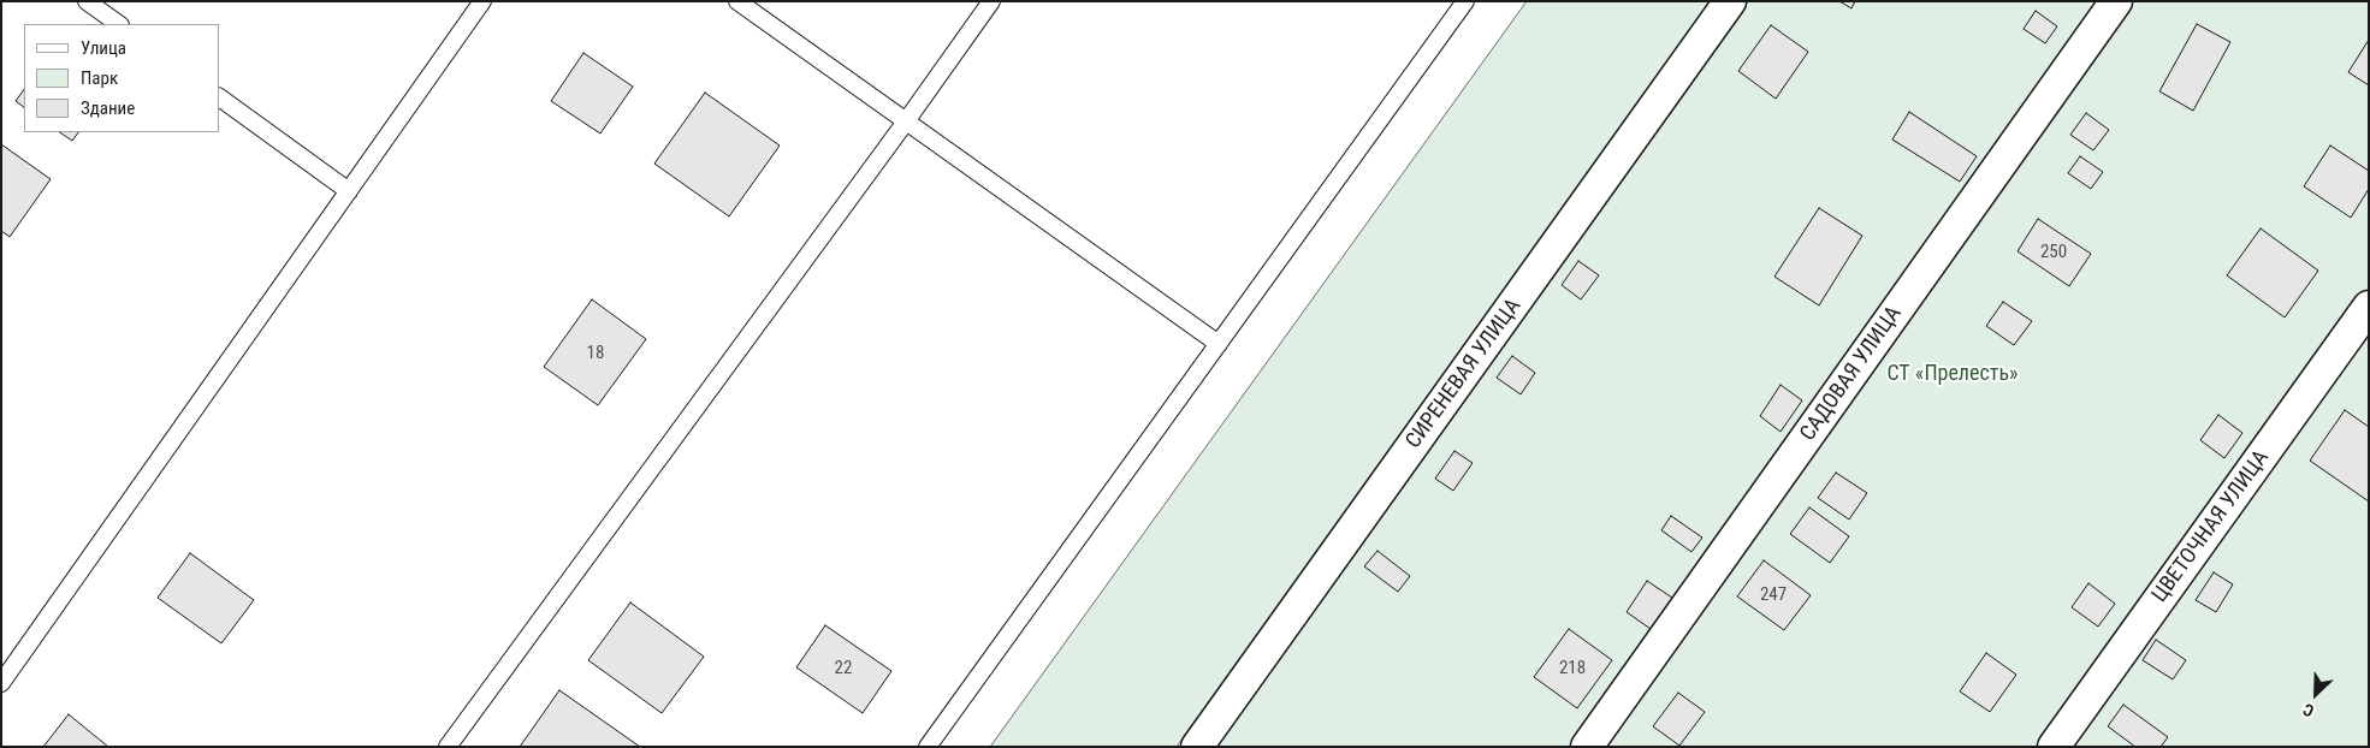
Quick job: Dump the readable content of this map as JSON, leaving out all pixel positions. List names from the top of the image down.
{
  "streets": {
    "street": ["СИРЕНЕВАЯ УЛИЦА", "САДОВАЯ УЛИЦА", "ЦВЕТОЧНАЯ УЛИЦА"]
  },
  "parks": ["СТ «Прелесть»"],
  "house_numbers": [
    "250",
    "18",
    "247",
    "22",
    "218"
  ],
  "legend": ["Улица", "Парк", "Здание"],
  "north": "bottom left"
}
